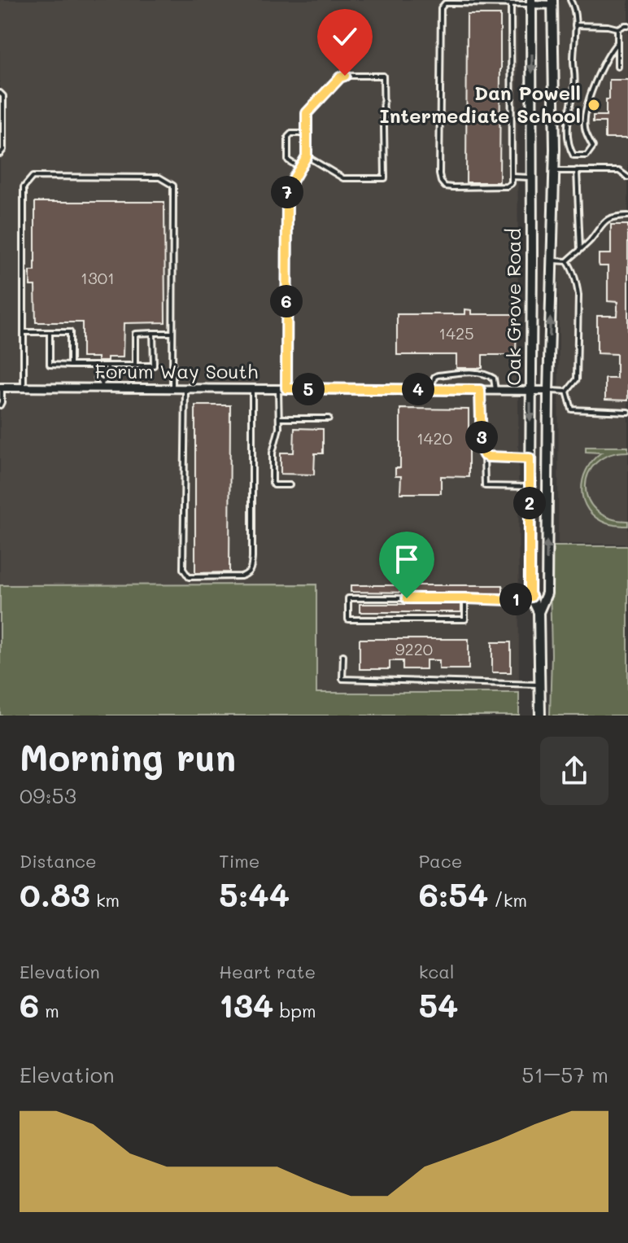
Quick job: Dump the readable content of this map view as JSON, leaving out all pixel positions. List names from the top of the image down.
{
  "streets": {
    "street": ["Oak Grove Road", "Forum Way South"]
  },
  "crossings": [
    ["Oak Grove Road", "Forum Way South"]
  ],
  "places": ["Dan Powell Intermediate School"],
  "house_numbers": [
    "1301",
    "1425",
    "1420",
    "9220"
  ],
  "page": {
    "pins": [
      "7",
      "6",
      "4",
      "5",
      "3",
      "2",
      "1"
    ],
    "heading": ["Morning run", "09:53"],
    "stats": [
      ["Distance", "0.83 km"],
      ["Time", "5:44"],
      ["Pace", "6:54 /km"],
      ["Elevation", "6 m"],
      ["Heart rate", "134 bpm"],
      ["kcal", "54"]
    ],
    "chart": ["Elevation", "51–57 m"]
  }
}
